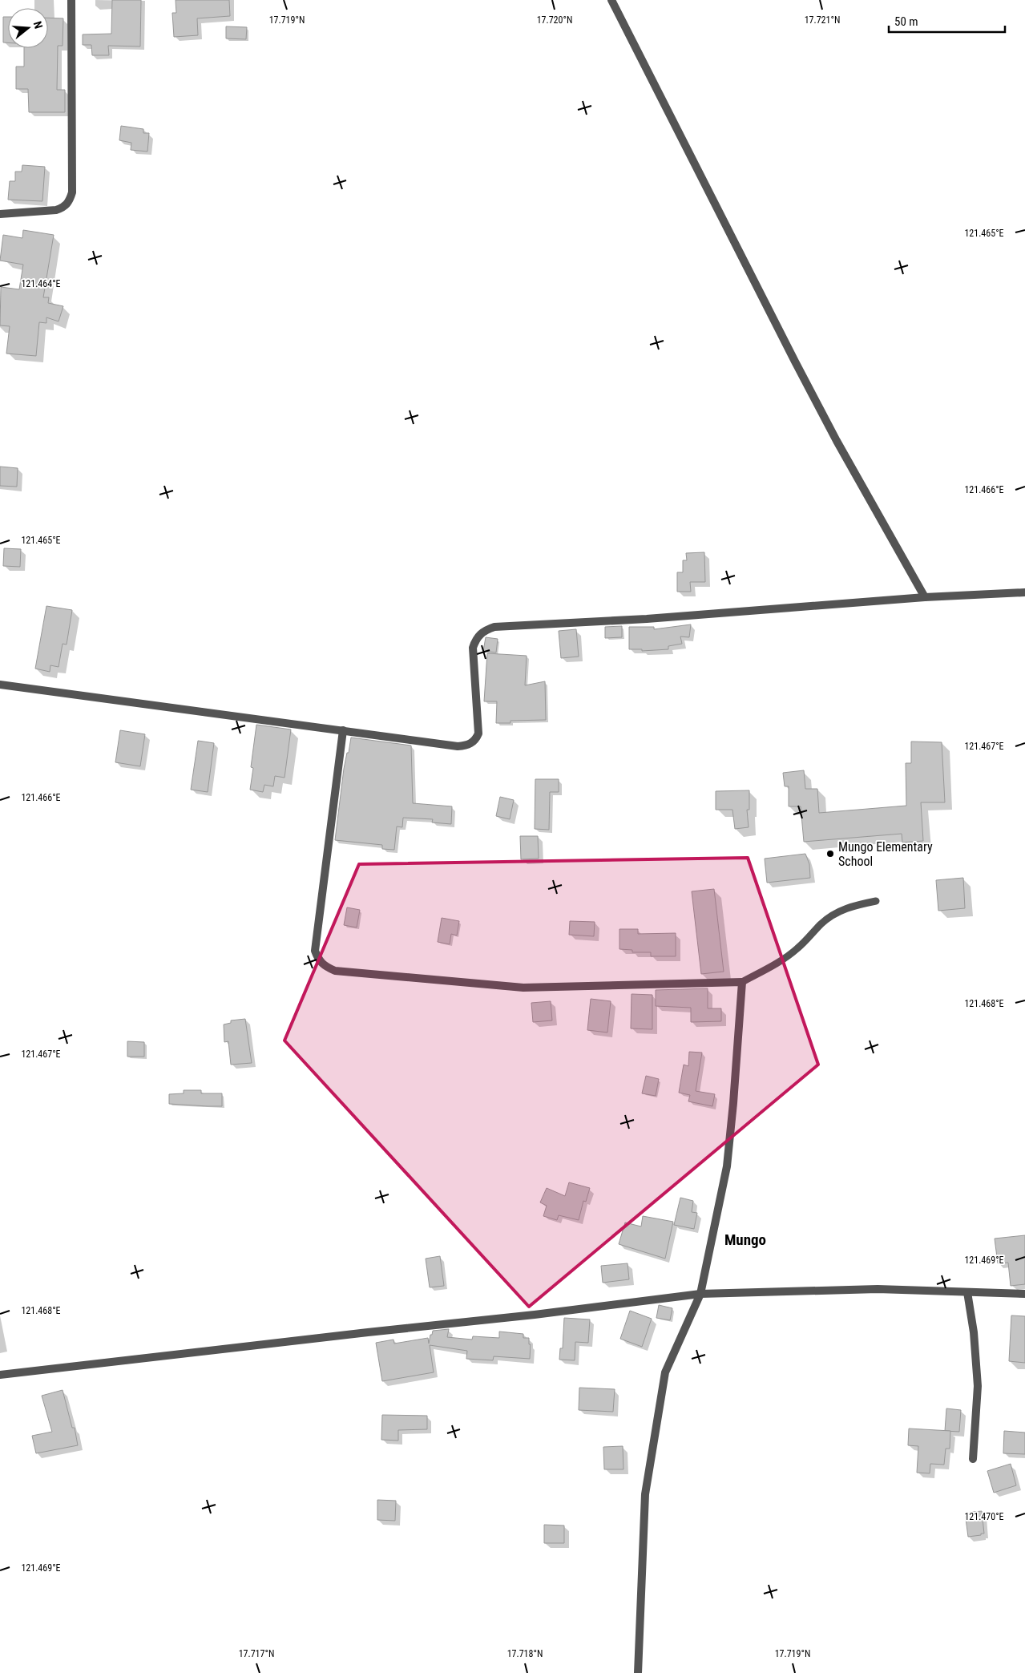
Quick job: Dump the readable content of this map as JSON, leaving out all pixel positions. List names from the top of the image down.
{
  "districts": ["Mungo"],
  "places": ["Mungo Elementary School"],
  "scale_bar": "50 m",
  "north": "right",
  "coordinates": [
    "17.719°N",
    "17.720°N",
    "17.721°N",
    "121.465°E",
    "121.464°E",
    "121.466°E",
    "121.467°E",
    "121.468°E",
    "121.469°E",
    "121.470°E",
    "17.717°N",
    "17.718°N"
  ]
}
